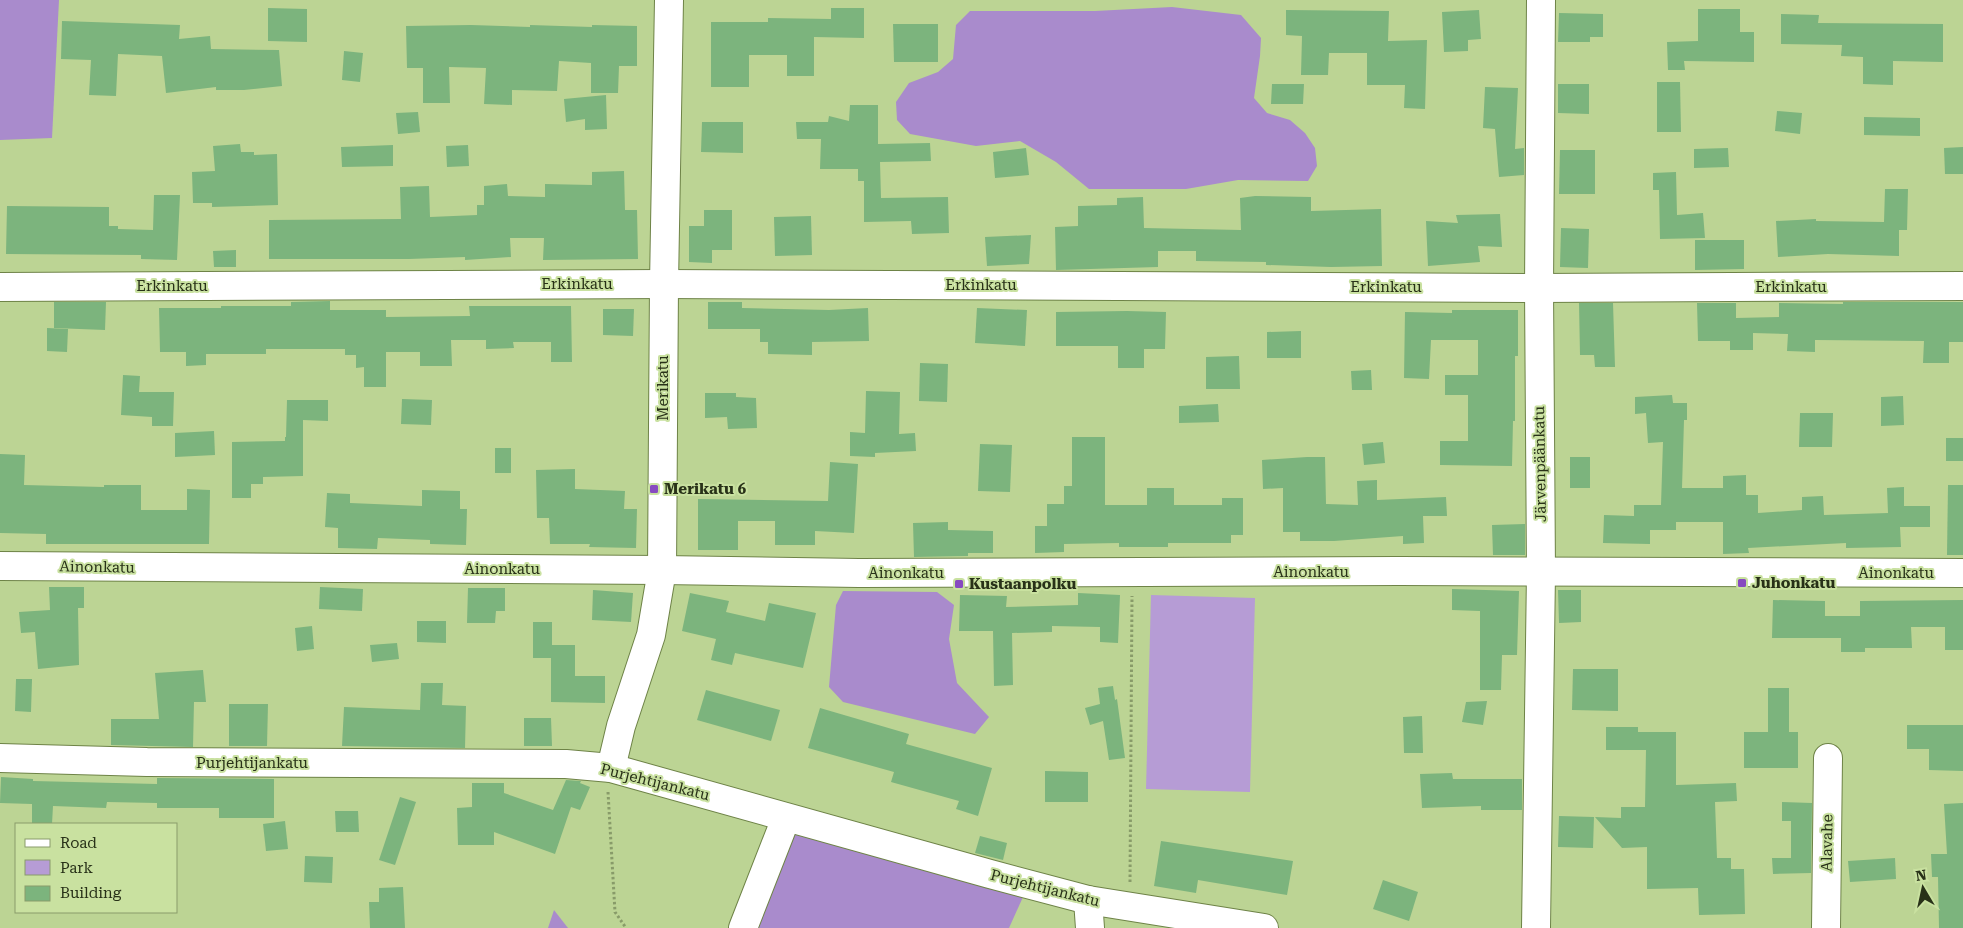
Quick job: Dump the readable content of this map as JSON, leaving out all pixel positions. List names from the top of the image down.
{
  "streets": {
    "street": [
      "Erkinkatu",
      "Merikatu",
      "Järvenpäänkatu",
      "Ainonkatu",
      "Purjehtijankatu",
      "Alavahe"
    ]
  },
  "crossings": [
    ["Erkinkatu", "Merikatu"],
    ["Erkinkatu", "Järvenpäänkatu"],
    ["Merikatu", "Ainonkatu"],
    ["Merikatu", "Purjehtijankatu"],
    ["Järvenpäänkatu", "Ainonkatu"]
  ],
  "places": {
    "transit": ["Merikatu 6", "Juhonkatu", "Kustaanpolku"]
  },
  "legend": ["Road", "Park", "Building"],
  "north": "top"
}
